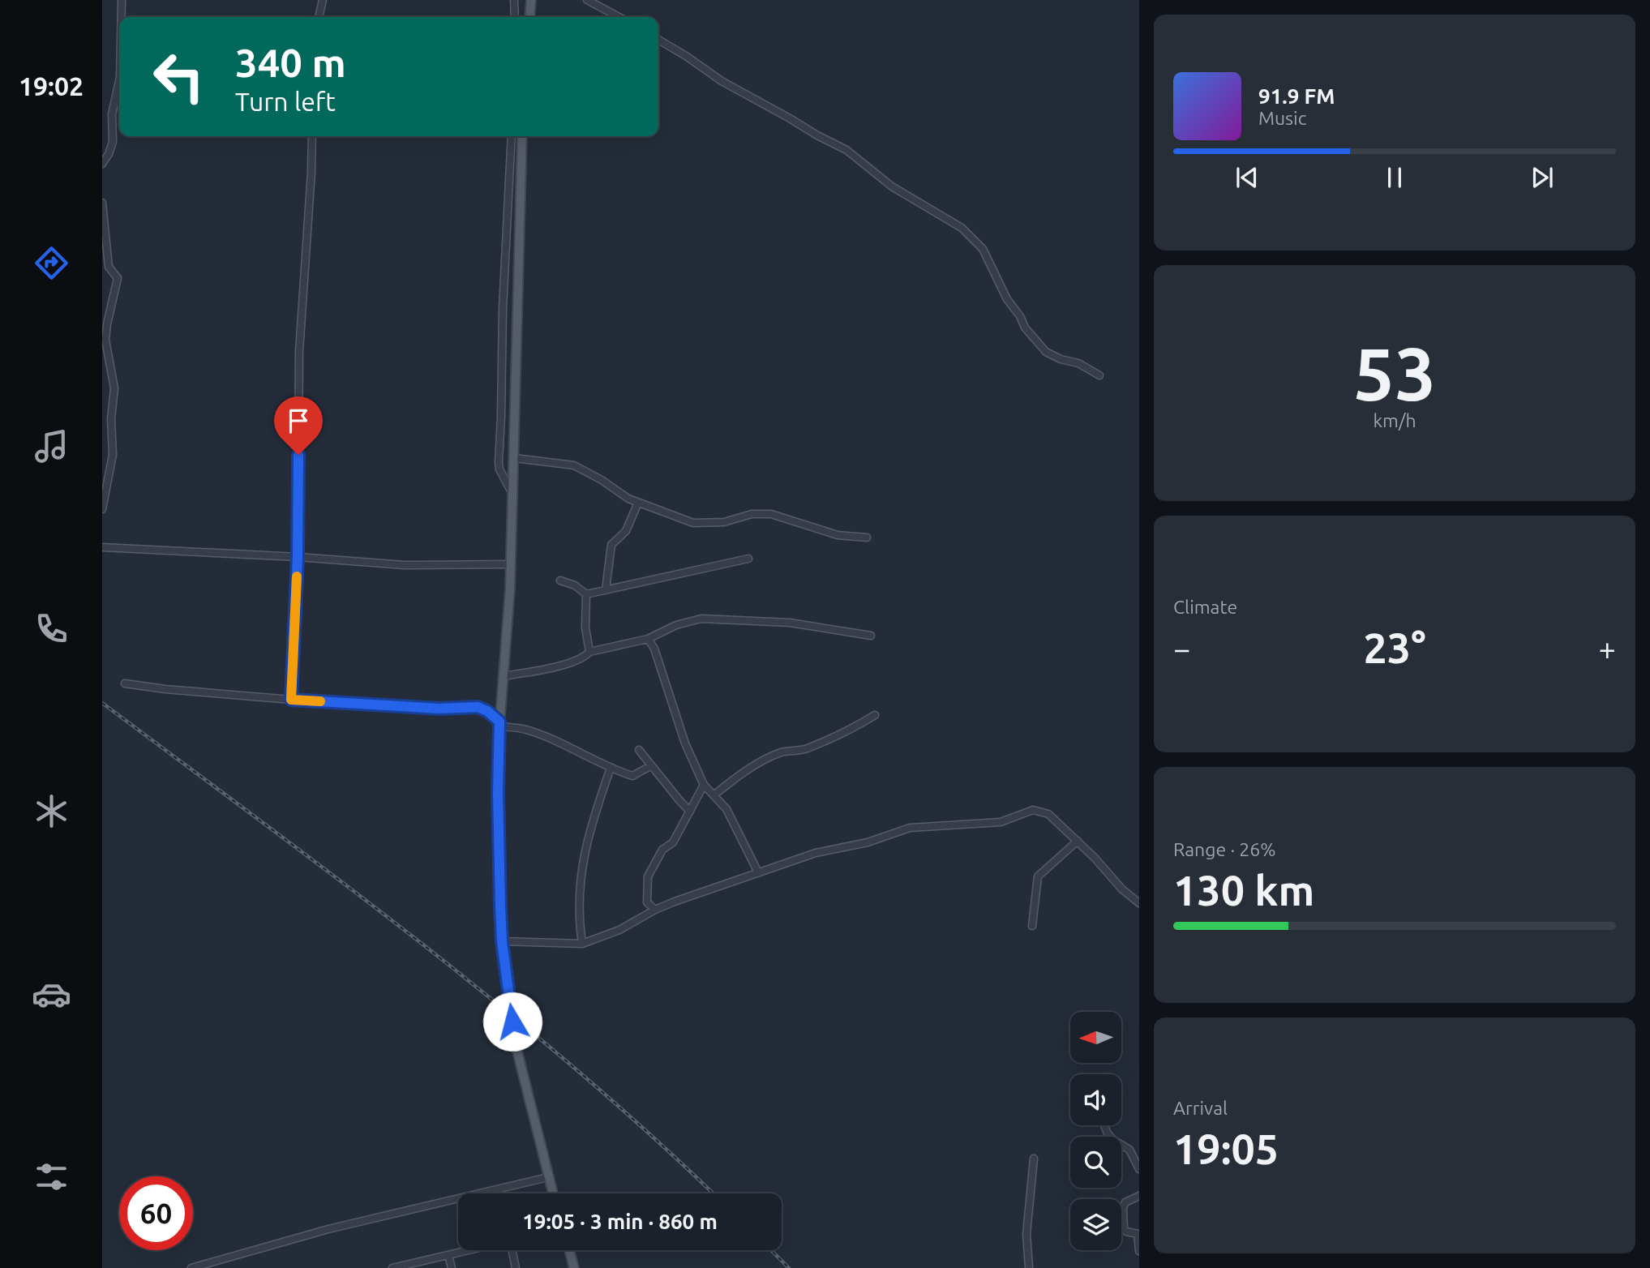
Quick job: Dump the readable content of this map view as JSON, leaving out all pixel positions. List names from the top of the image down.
{
  "north": "left",
  "page": {
    "tabs": "19:02",
    "turn": ["340 m", "Turn left"],
    "song": ["91.9 FM", "Music"],
    "tile": [
      ["53", "km/h"],
      "Climate",
      ["Range · 26%", "130 km"],
      ["Arrival", "19:05"]
    ],
    "heat": ["−", "23°", "+"],
    "limit": "60",
    "trip": "19:05 · 3 min · 860 m"
  }
}
